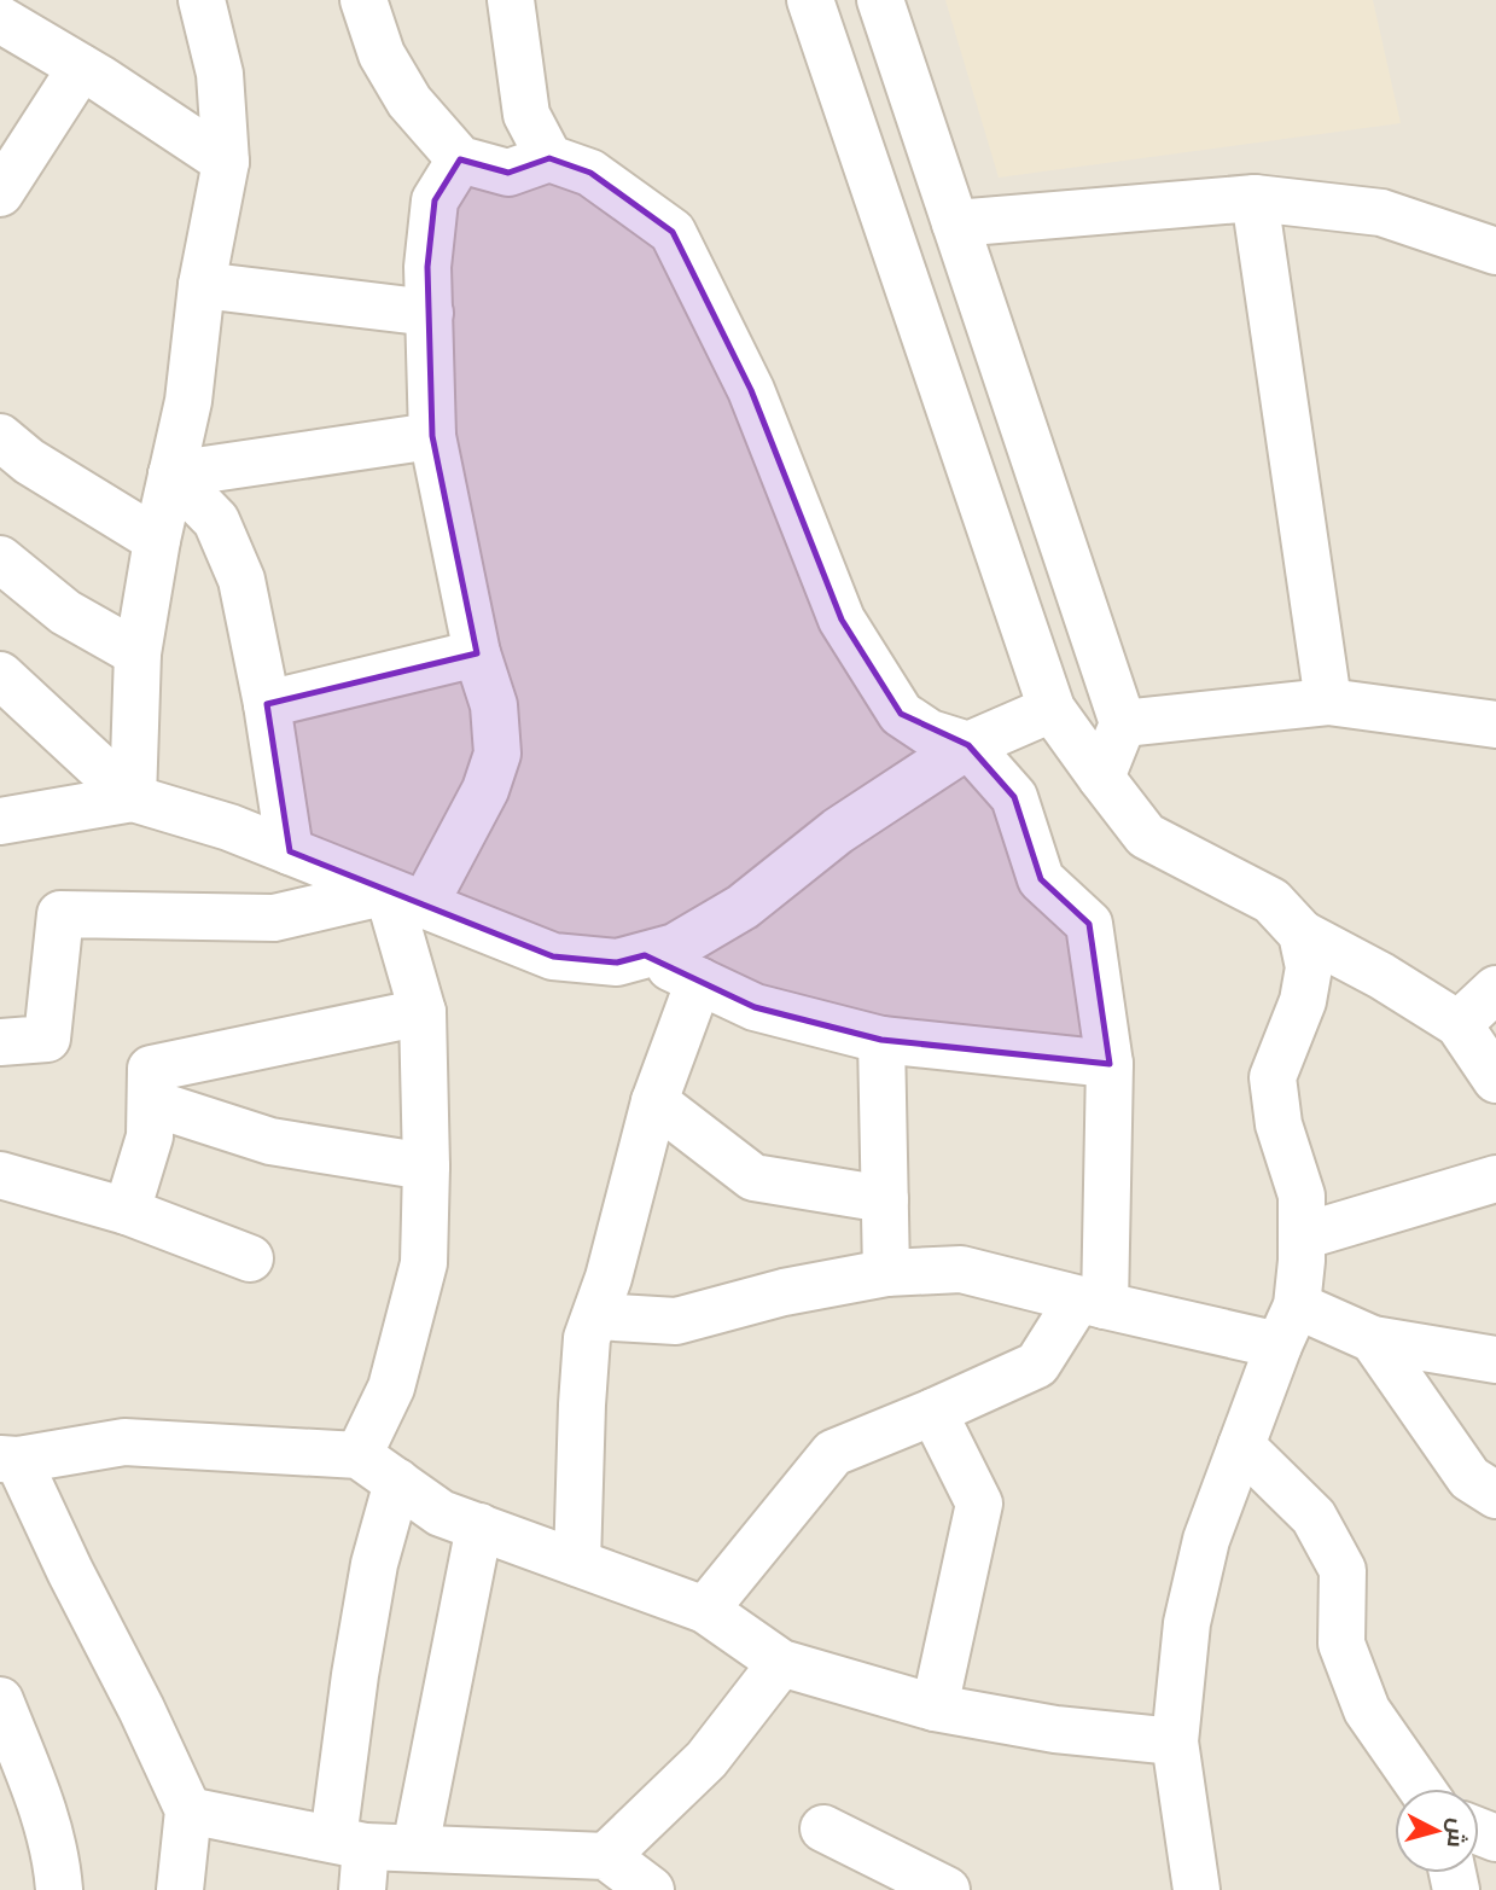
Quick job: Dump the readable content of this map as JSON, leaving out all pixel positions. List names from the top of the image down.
{
  "north": "right"
}
